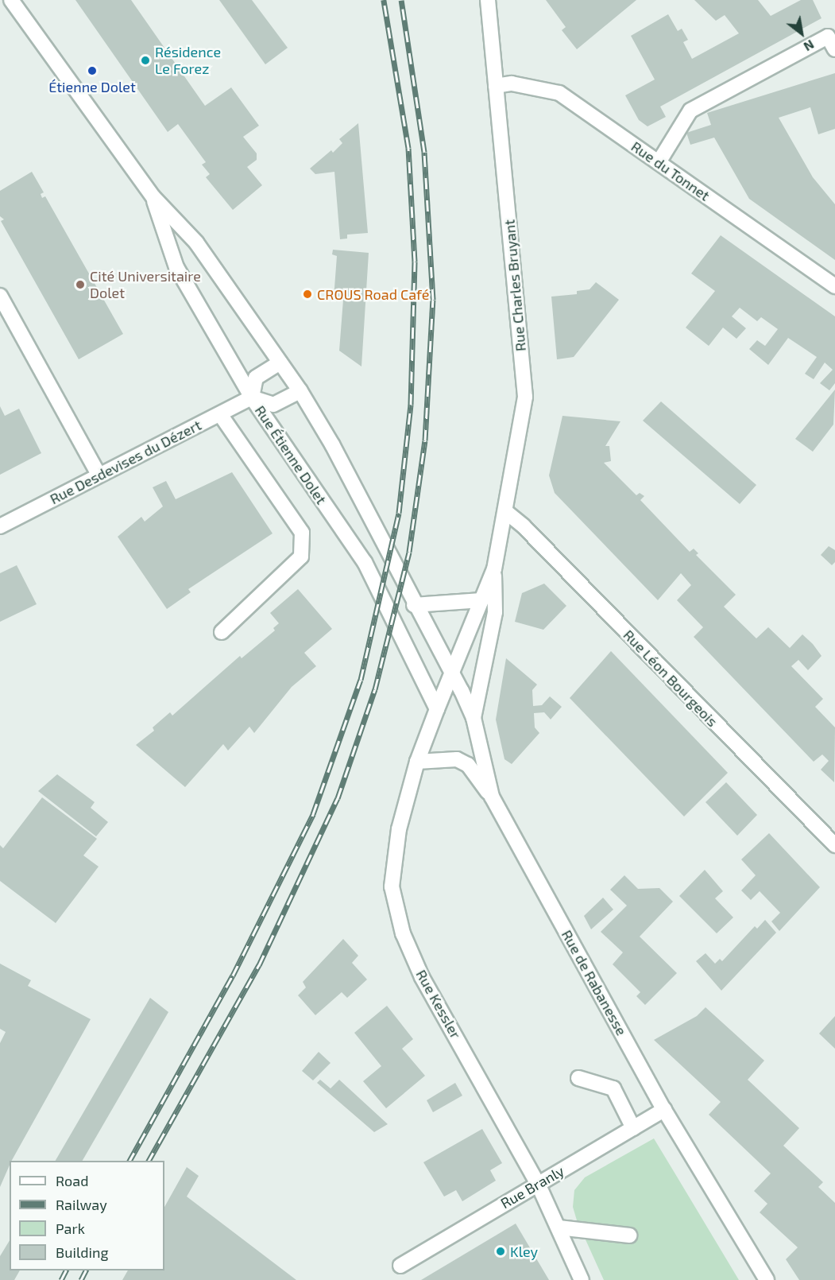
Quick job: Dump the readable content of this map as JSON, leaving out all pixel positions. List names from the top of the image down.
{
  "streets": {
    "main road": [
      "Rue du Tonnet",
      "Rue Charles Bruyant",
      "Rue Étienne Dolet",
      "Rue Desdevises du Dézert",
      "Rue Léon Bourgeois",
      "Rue de Rabanesse",
      "Rue Kessler",
      "Rue Branly"
    ]
  },
  "crossings": [
    ["Rue du Tonnet", "Rue Charles Bruyant"],
    ["Rue Charles Bruyant", "Rue Étienne Dolet"],
    ["Rue Charles Bruyant", "Rue Léon Bourgeois"],
    ["Rue Charles Bruyant", "Rue de Rabanesse"],
    ["Rue Charles Bruyant", "Rue Kessler"],
    ["Rue Étienne Dolet", "Rue Desdevises du Dézert"],
    ["Rue Étienne Dolet", "Rue de Rabanesse"],
    ["Rue Étienne Dolet", "Rue Kessler"],
    ["Rue de Rabanesse", "Rue Branly"],
    ["Rue Kessler", "Rue Branly"]
  ],
  "places": [
    "Résidence Le Forez",
    "Étienne Dolet",
    "Cité Universitaire Dolet",
    "CROUS Road Café",
    "Kley"
  ],
  "legend": [
    "Road",
    "Railway",
    "Park",
    "Building"
  ],
  "north": "bottom right"
}
